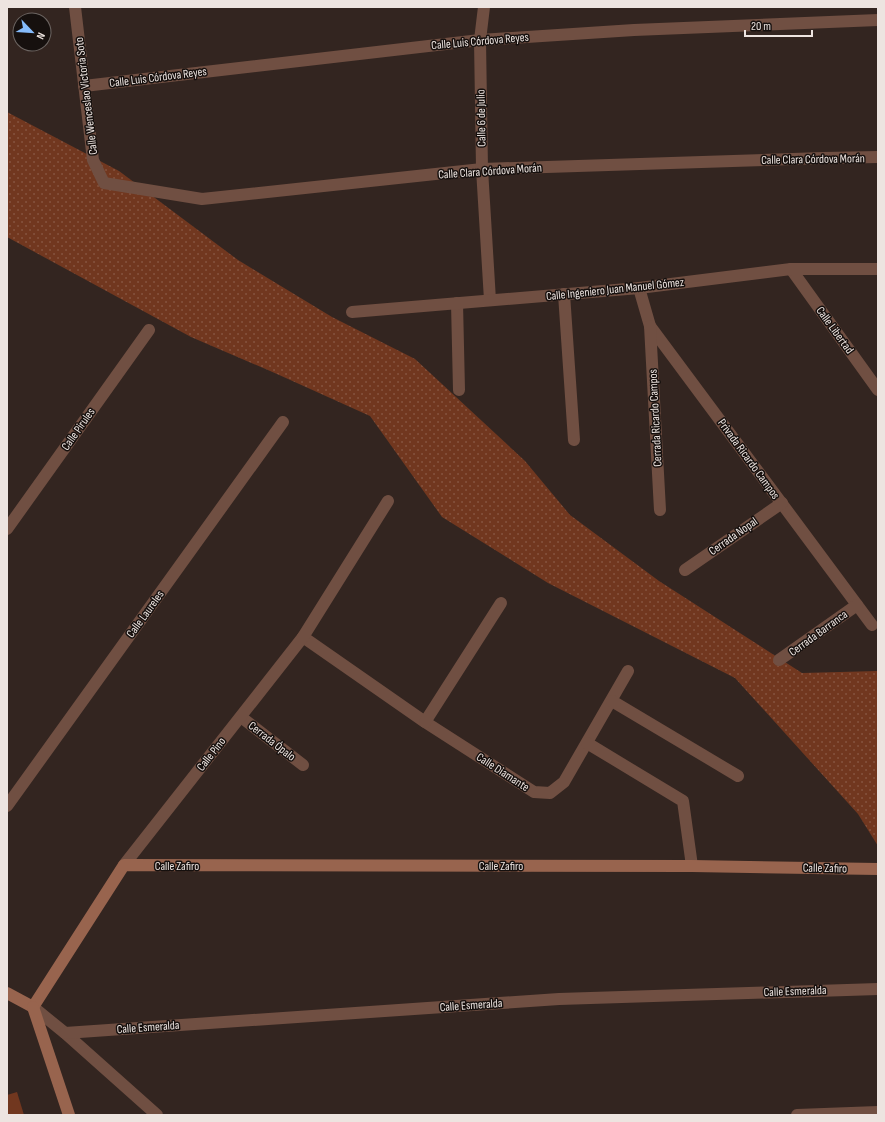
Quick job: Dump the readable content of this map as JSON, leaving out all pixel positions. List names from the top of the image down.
{
  "streets": {
    "street": [
      "Calle Luis Córdova Reyes",
      "Calle Wenceslao Victoria Soto",
      "Calle 6 de Julio",
      "Calle Clara Córdova Morán",
      "Calle Ingeniero Juan Manuel Gómez",
      "Calle Libertad",
      "Cerrada Ricardo Campos",
      "Calle Pirules",
      "Privada Ricardo Campos",
      "Cerrada Nopal",
      "Calle Laureles",
      "Cerrada Barranca",
      "Cerrada Ópalo",
      "Calle Pino",
      "Calle Diamante",
      "Calle Zafiro",
      "Calle Esmeralda"
    ]
  },
  "crossings": [
    ["Calle Luis Córdova Reyes", "Calle Wenceslao Victoria Soto"],
    ["Calle Luis Córdova Reyes", "Calle 6 de Julio"],
    ["Calle Wenceslao Victoria Soto", "Calle Clara Córdova Morán"],
    ["Calle 6 de Julio", "Calle Clara Córdova Morán"],
    ["Calle 6 de Julio", "Calle Ingeniero Juan Manuel Gómez"],
    ["Calle Ingeniero Juan Manuel Gómez", "Calle Libertad"],
    ["Calle Ingeniero Juan Manuel Gómez", "Privada Ricardo Campos"],
    ["Cerrada Ricardo Campos", "Privada Ricardo Campos"],
    ["Privada Ricardo Campos", "Cerrada Nopal"],
    ["Privada Ricardo Campos", "Cerrada Barranca"],
    ["Cerrada Ópalo", "Calle Pino"],
    ["Calle Pino", "Calle Diamante"],
    ["Calle Pino", "Calle Zafiro"]
  ],
  "scale_bar": "20 m",
  "north": "bottom right"
}
